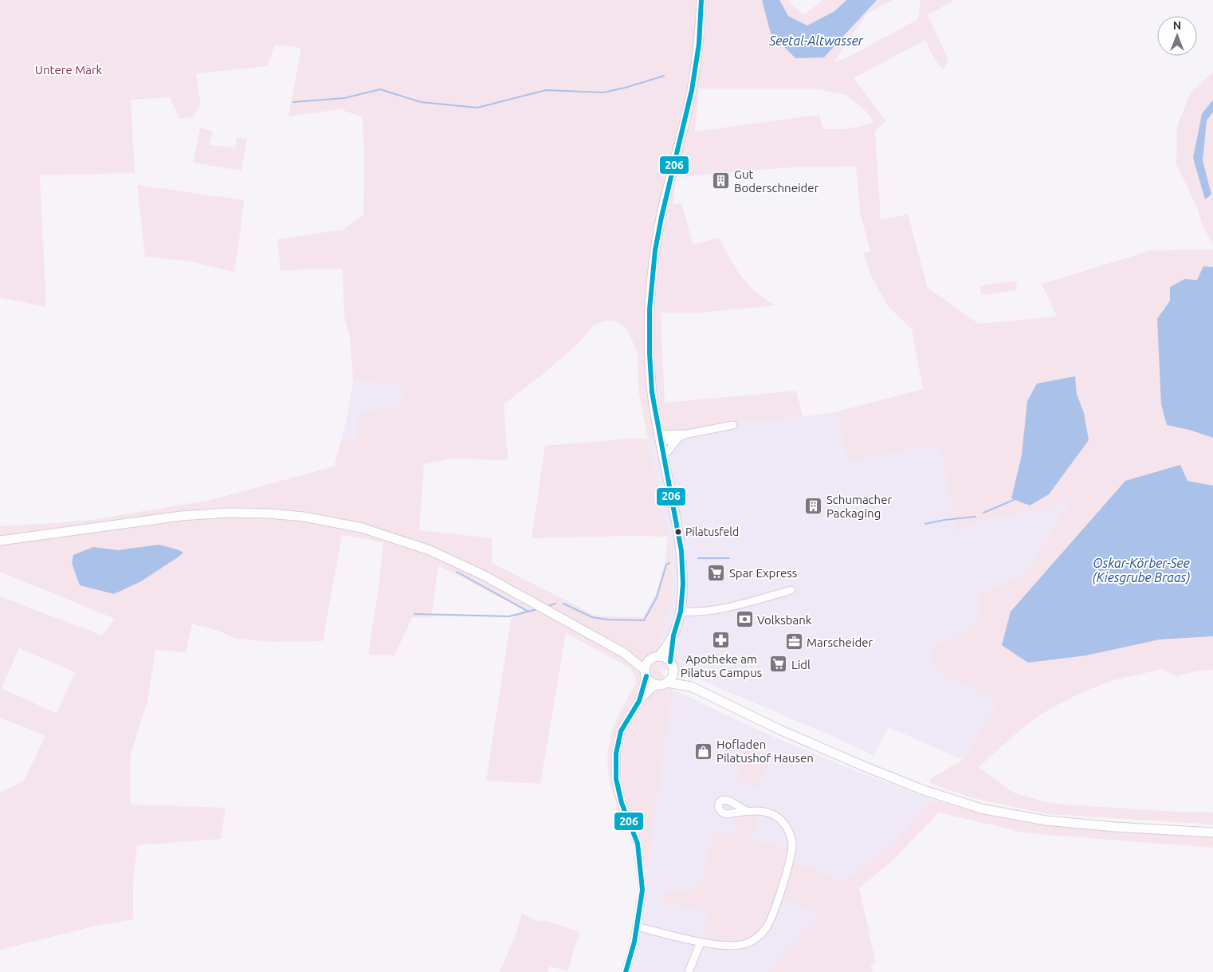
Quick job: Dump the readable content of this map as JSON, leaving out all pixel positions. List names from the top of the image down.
{
  "water": ["Seetal-Altwasser", "Oskar-Körber-See (Kiesgrube Braas)"],
  "parks": ["Untere Mark"],
  "places": {
    "building": ["Gut Boderschneider", "Schumacher Packaging"],
    "other": ["Pilatusfeld"],
    "supermarket": ["Spar Express", "Lidl"],
    "bank": ["Volksbank"],
    "pharmacy": ["Apotheke am Pilatus Campus"],
    "office": ["Marscheider"],
    "shop": ["Hofladen Pilatushof Hausen"]
  },
  "lines": ["transit line 206"],
  "north": "top"
}
